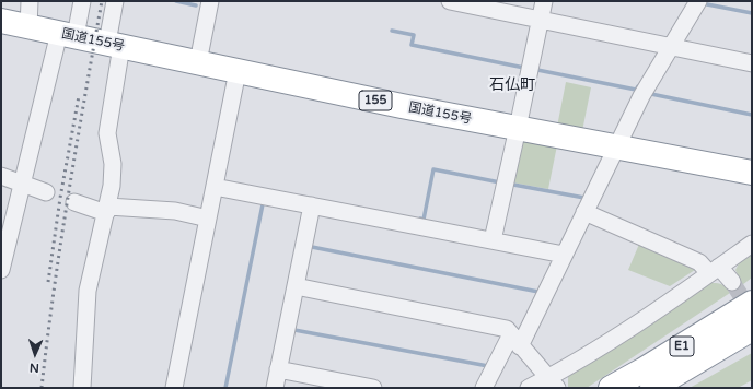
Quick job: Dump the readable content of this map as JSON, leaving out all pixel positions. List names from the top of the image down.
{
  "streets": {
    "highway": ["国道155号", "155", "E1"]
  },
  "districts": ["石仏町"],
  "north": "bottom"
}
